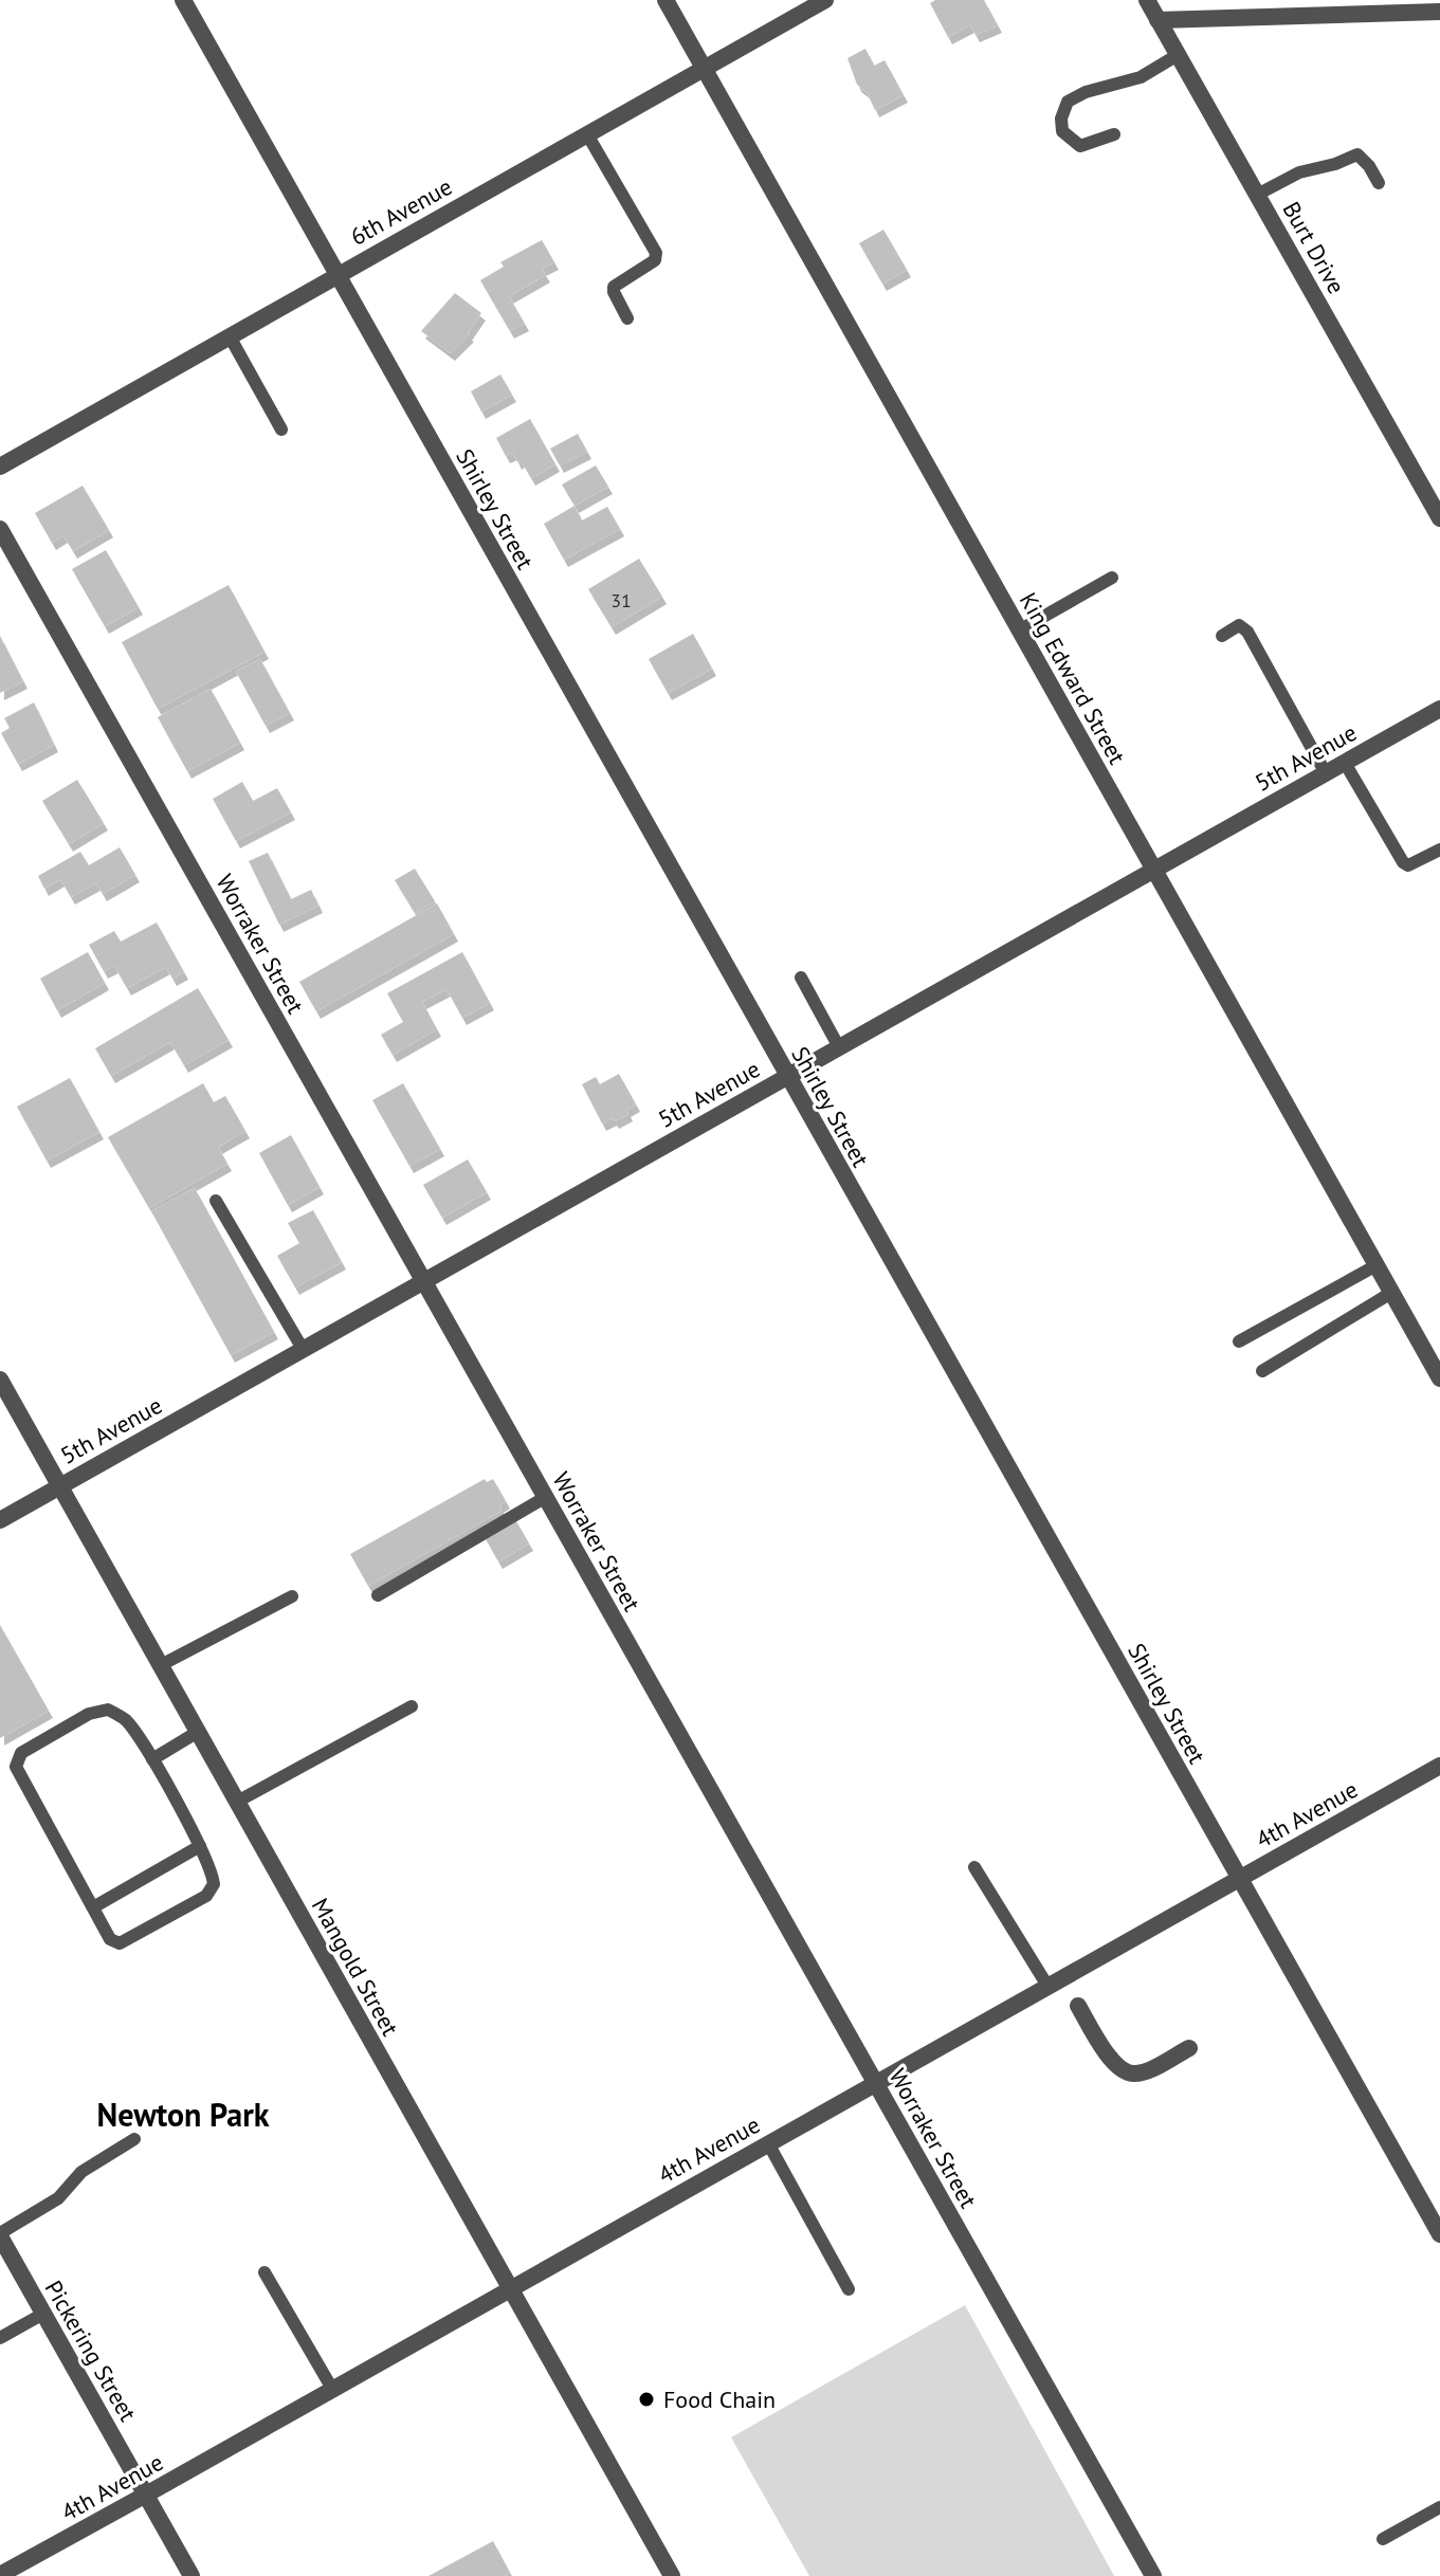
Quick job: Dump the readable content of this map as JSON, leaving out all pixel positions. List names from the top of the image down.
{
  "streets": {
    "street": [
      "6th Avenue",
      "Burt Drive",
      "Shirley Street",
      "King Edward Street",
      "5th Avenue",
      "Worraker Street",
      "4th Avenue",
      "Mangold Street",
      "Pickering Street"
    ]
  },
  "crossings": [
    ["6th Avenue", "Shirley Street"],
    ["6th Avenue", "King Edward Street"],
    ["Shirley Street", "5th Avenue"],
    ["Shirley Street", "4th Avenue"],
    ["King Edward Street", "5th Avenue"],
    ["5th Avenue", "Worraker Street"],
    ["5th Avenue", "Mangold Street"],
    ["Worraker Street", "4th Avenue"],
    ["4th Avenue", "Mangold Street"],
    ["4th Avenue", "Pickering Street"]
  ],
  "districts": ["Newton Park"],
  "places": ["Food Chain"],
  "house_numbers": ["31"]
}
